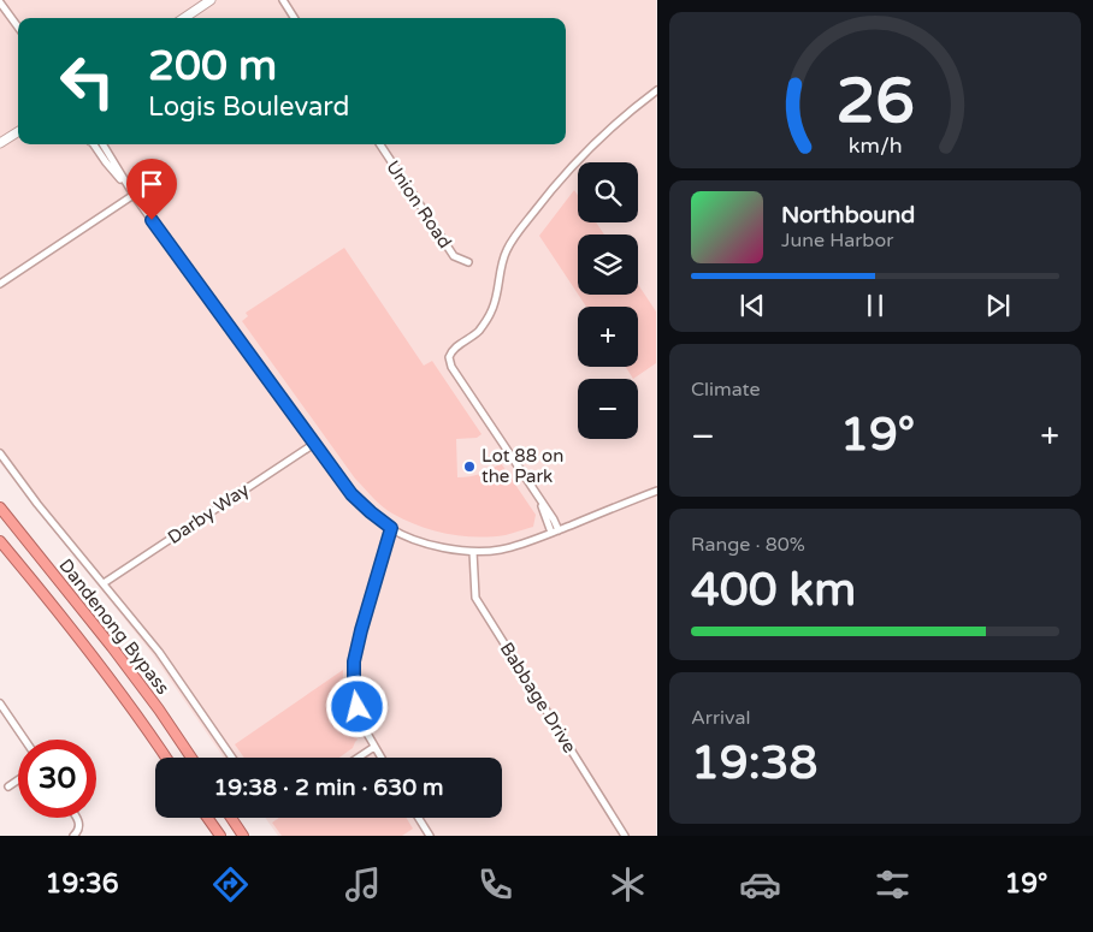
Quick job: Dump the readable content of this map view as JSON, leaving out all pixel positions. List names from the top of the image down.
{
  "streets": {
    "highway": ["Dandenong Bypass"],
    "street": ["Union Road", "Darby Way", "Babbage Drive"]
  },
  "places": ["Lot 88 on the Park"],
  "page": {
    "turn": ["200 m", "Logis Boulevard"],
    "map_buttons": ["+", "−"],
    "song": ["Northbound", "June Harbor"],
    "tile": [
      "Climate",
      ["Range · 80%", "400 km"],
      ["Arrival", "19:38"]
    ],
    "heat": ["−", "19°", "+"],
    "limit": "30",
    "trip": "19:38 · 2 min · 630 m",
    "tabs": ["19:36", "19°"],
    "gauge": ["26", "km/h"]
  }
}
